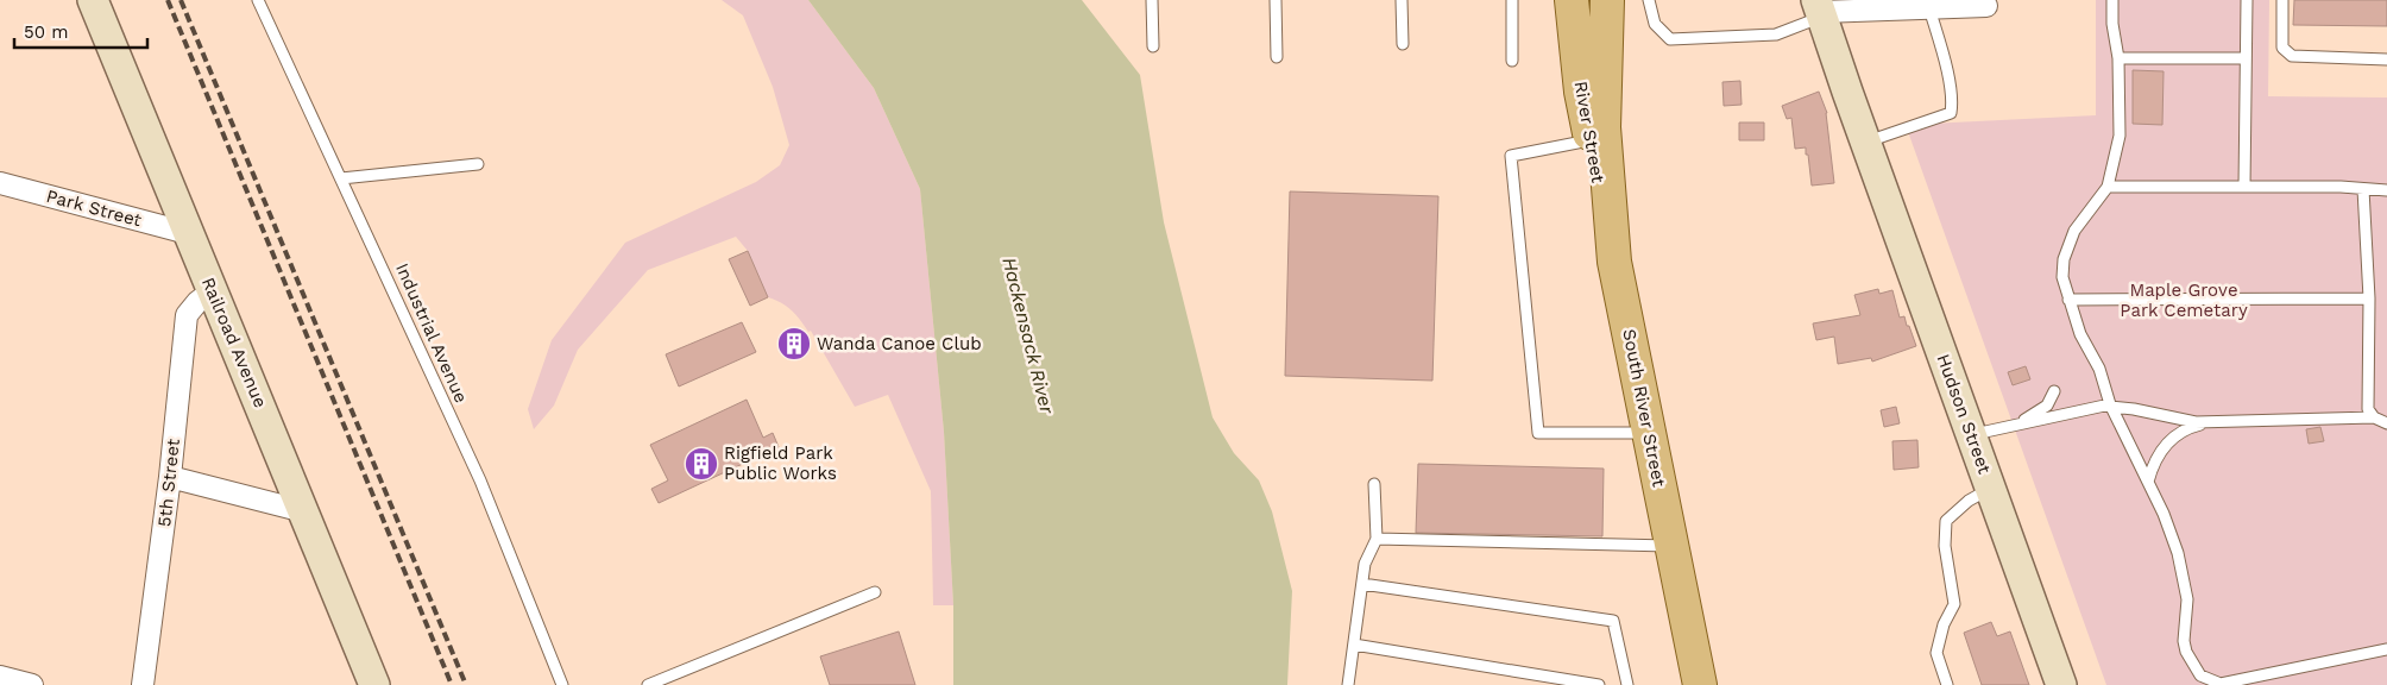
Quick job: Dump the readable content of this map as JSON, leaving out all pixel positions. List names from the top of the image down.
{
  "streets": {
    "main road": [
      "River Street",
      "Railroad Avenue",
      "South River Street",
      "Hudson Street"
    ],
    "street": ["Park Street", "5th Street"],
    "lane": ["Industrial Avenue"]
  },
  "crossings": [
    ["River Street", "South River Street"],
    ["Park Street", "Railroad Avenue"],
    ["Railroad Avenue", "5th Street"]
  ],
  "water": ["Hackensack River"],
  "parks": ["Maple Grove Park Cemetary"],
  "places": {
    "building": ["Wanda Canoe Club", "Rigfield Park Public Works"]
  },
  "scale_bar": "50 m"
}
